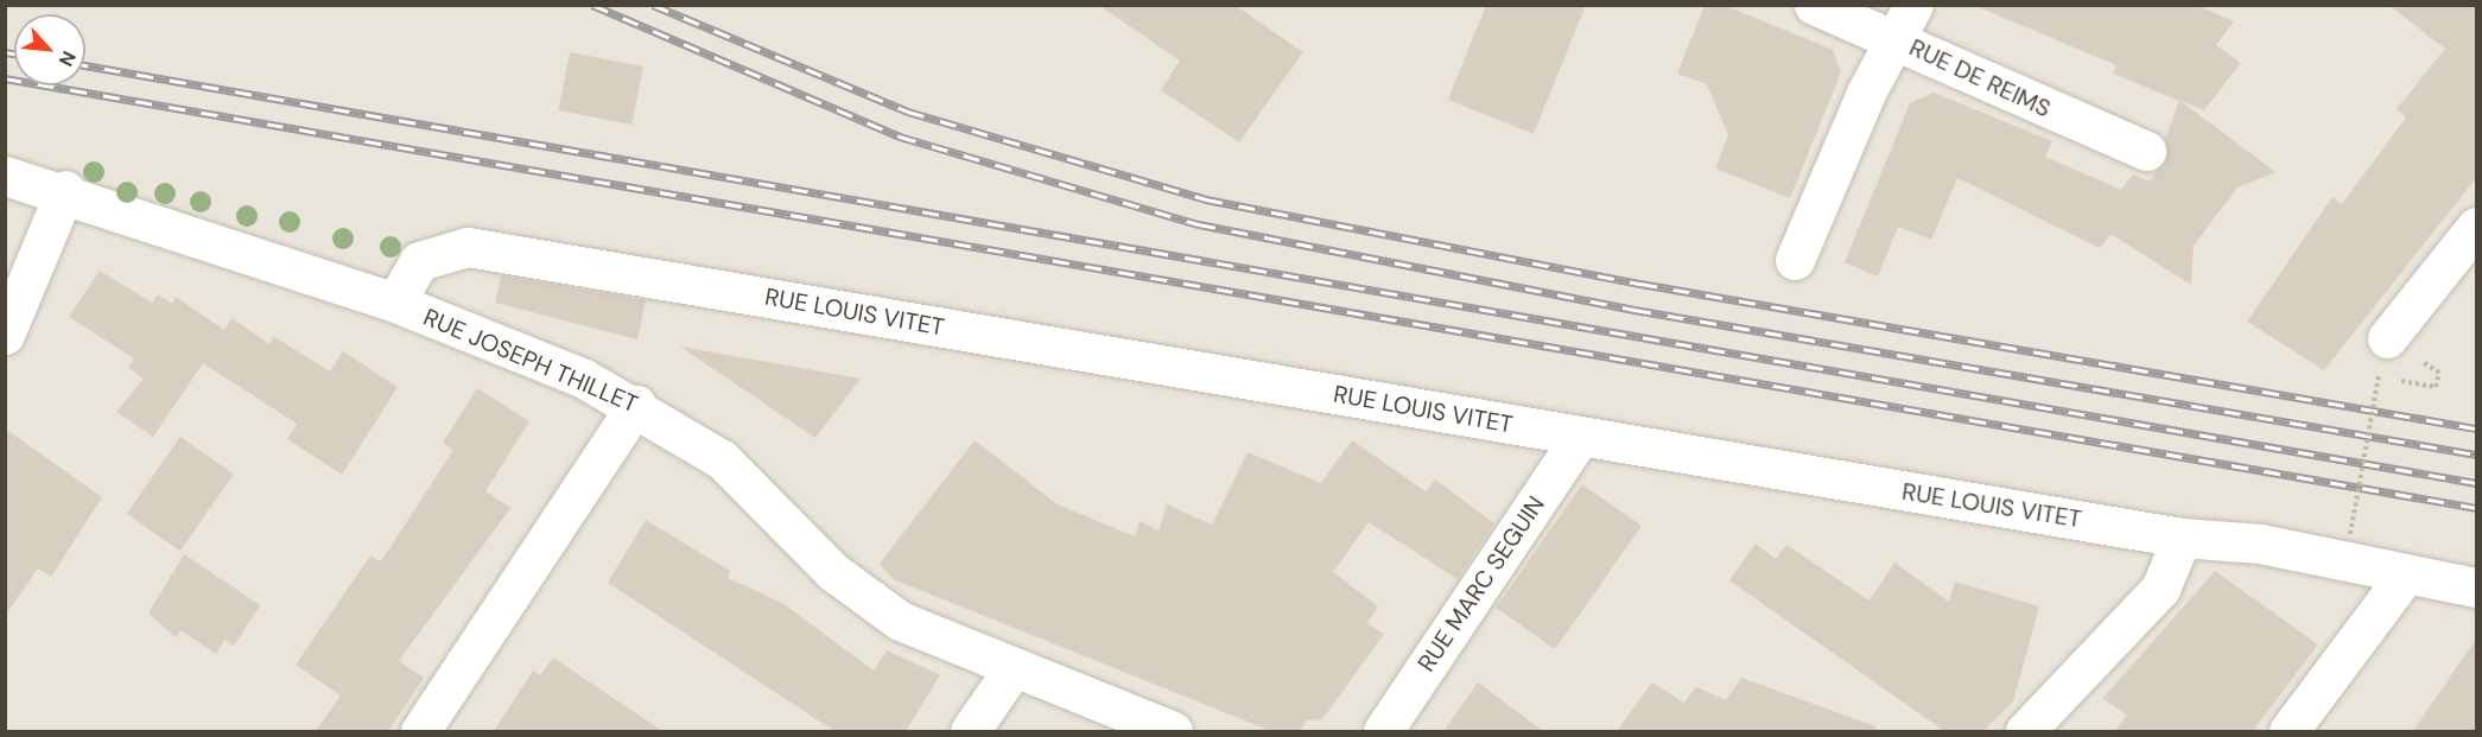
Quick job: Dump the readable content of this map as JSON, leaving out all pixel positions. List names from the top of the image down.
{
  "streets": {
    "street": [
      "RUE DE REIMS",
      "RUE LOUIS VITET",
      "RUE JOSEPH THILLET",
      "RUE MARC SEGUIN"
    ]
  },
  "crossings": [
    ["RUE LOUIS VITET", "RUE JOSEPH THILLET"],
    ["RUE LOUIS VITET", "RUE MARC SEGUIN"]
  ],
  "north": "bottom right"
}
